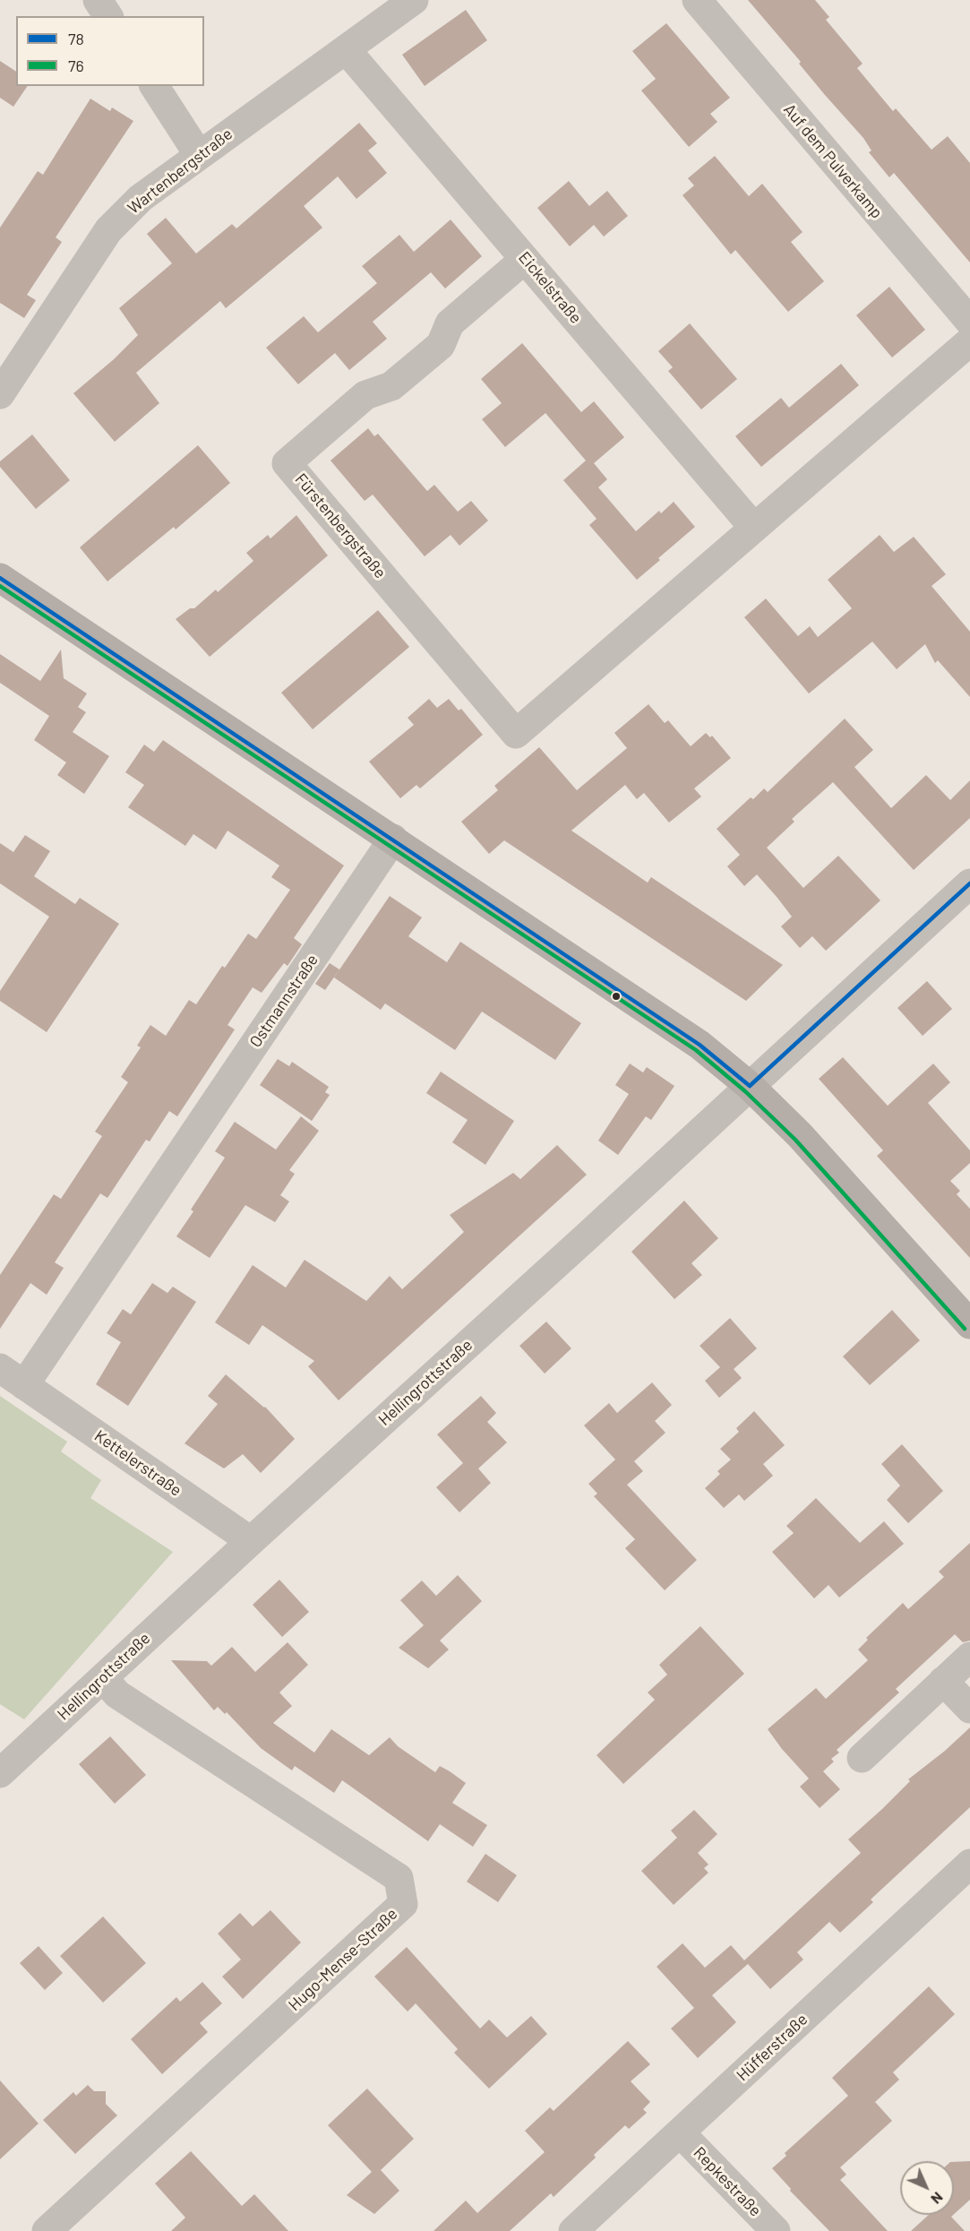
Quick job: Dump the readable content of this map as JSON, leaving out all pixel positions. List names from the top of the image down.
{
  "streets": {
    "street": [
      "Auf dem Pulverkamp",
      "Wartenbergstraße",
      "Eickelstraße",
      "Fürstenbergstraße",
      "Ostmannstraße",
      "Hellingrottstraße",
      "Kettelerstraße",
      "Hugo-Mense-Straße",
      "Hüfferstraße",
      "Repkestraße"
    ]
  },
  "crossings": [
    ["Wartenbergstraße", "Eickelstraße"],
    ["Eickelstraße", "Fürstenbergstraße"],
    ["Ostmannstraße", "Kettelerstraße"],
    ["Hellingrottstraße", "Kettelerstraße"],
    ["Hellingrottstraße", "Hugo-Mense-Straße"],
    ["Hüfferstraße", "Repkestraße"]
  ],
  "lines": ["transit line 78", "transit line 76"],
  "legend": ["78", "76"],
  "north": "bottom right"
}
